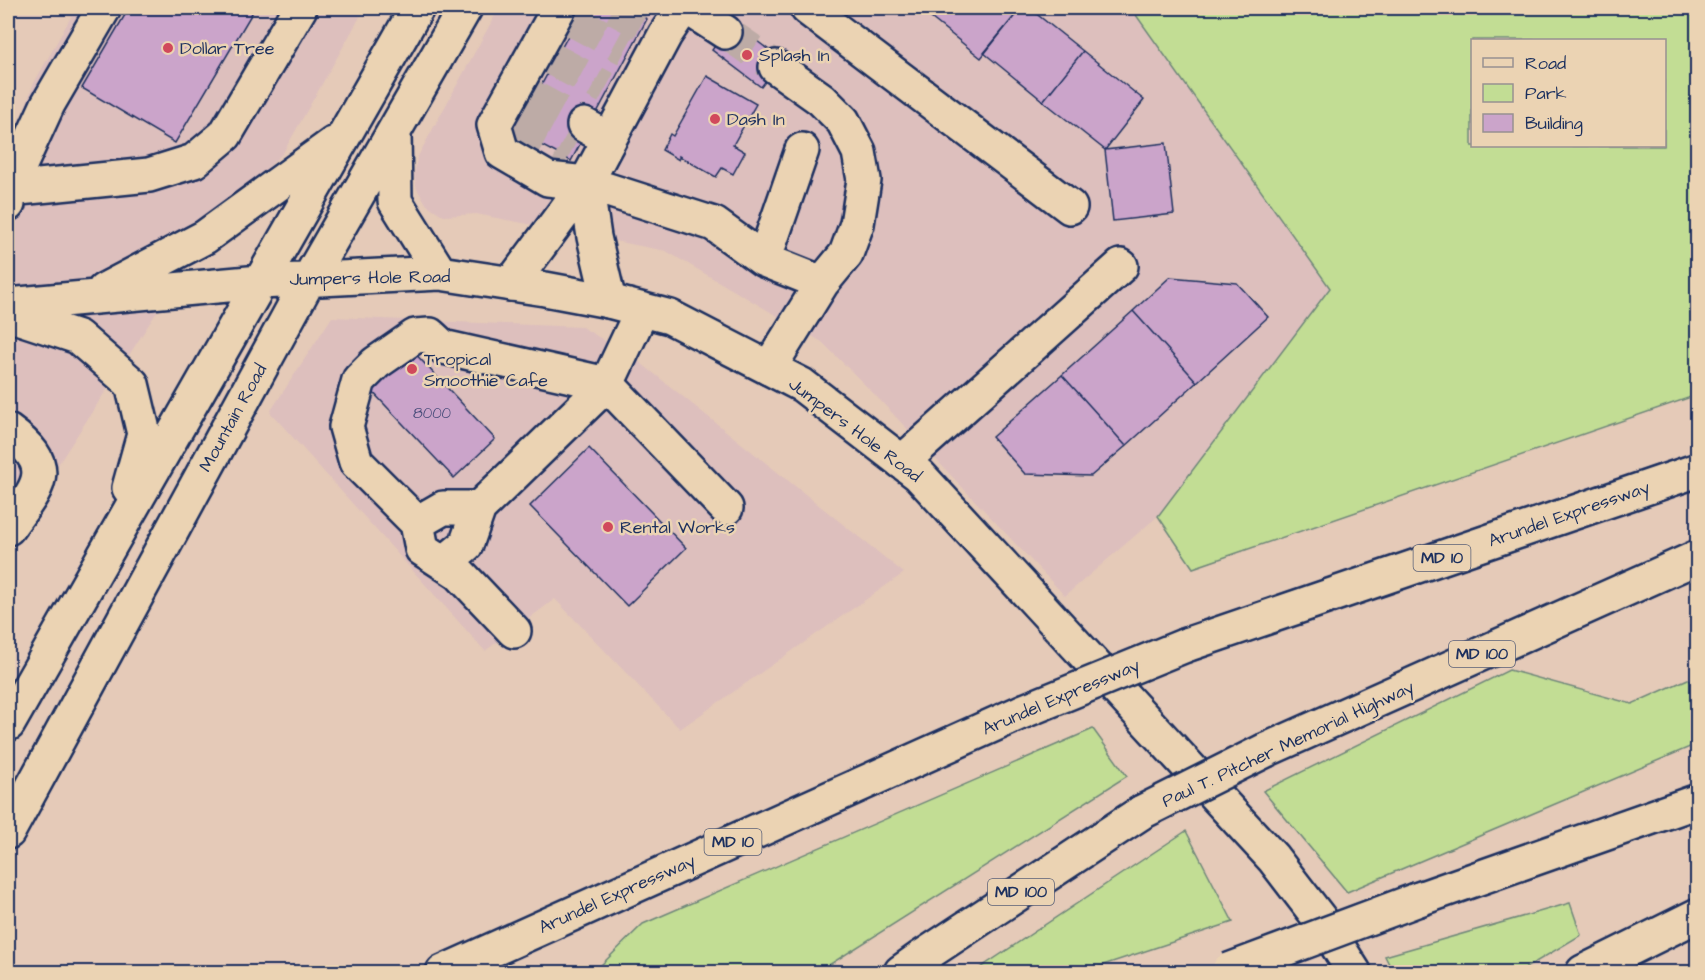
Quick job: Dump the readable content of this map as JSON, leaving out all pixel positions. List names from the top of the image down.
{
  "streets": {
    "main road": [
      "Jumpers Hole Road",
      "Mountain Road",
      "Arundel Expressway",
      "MD 10",
      "MD 100",
      "Paul T. Pitcher Memorial Highway"
    ]
  },
  "crossings": [
    ["Jumpers Hole Road", "Mountain Road"]
  ],
  "places": [
    "Dollar Tree",
    "Splash In",
    "Dash In",
    "Tropical Smoothie Cafe",
    "Rental Works"
  ],
  "house_numbers": ["8000"],
  "legend": ["Road", "Park", "Building"]
}
